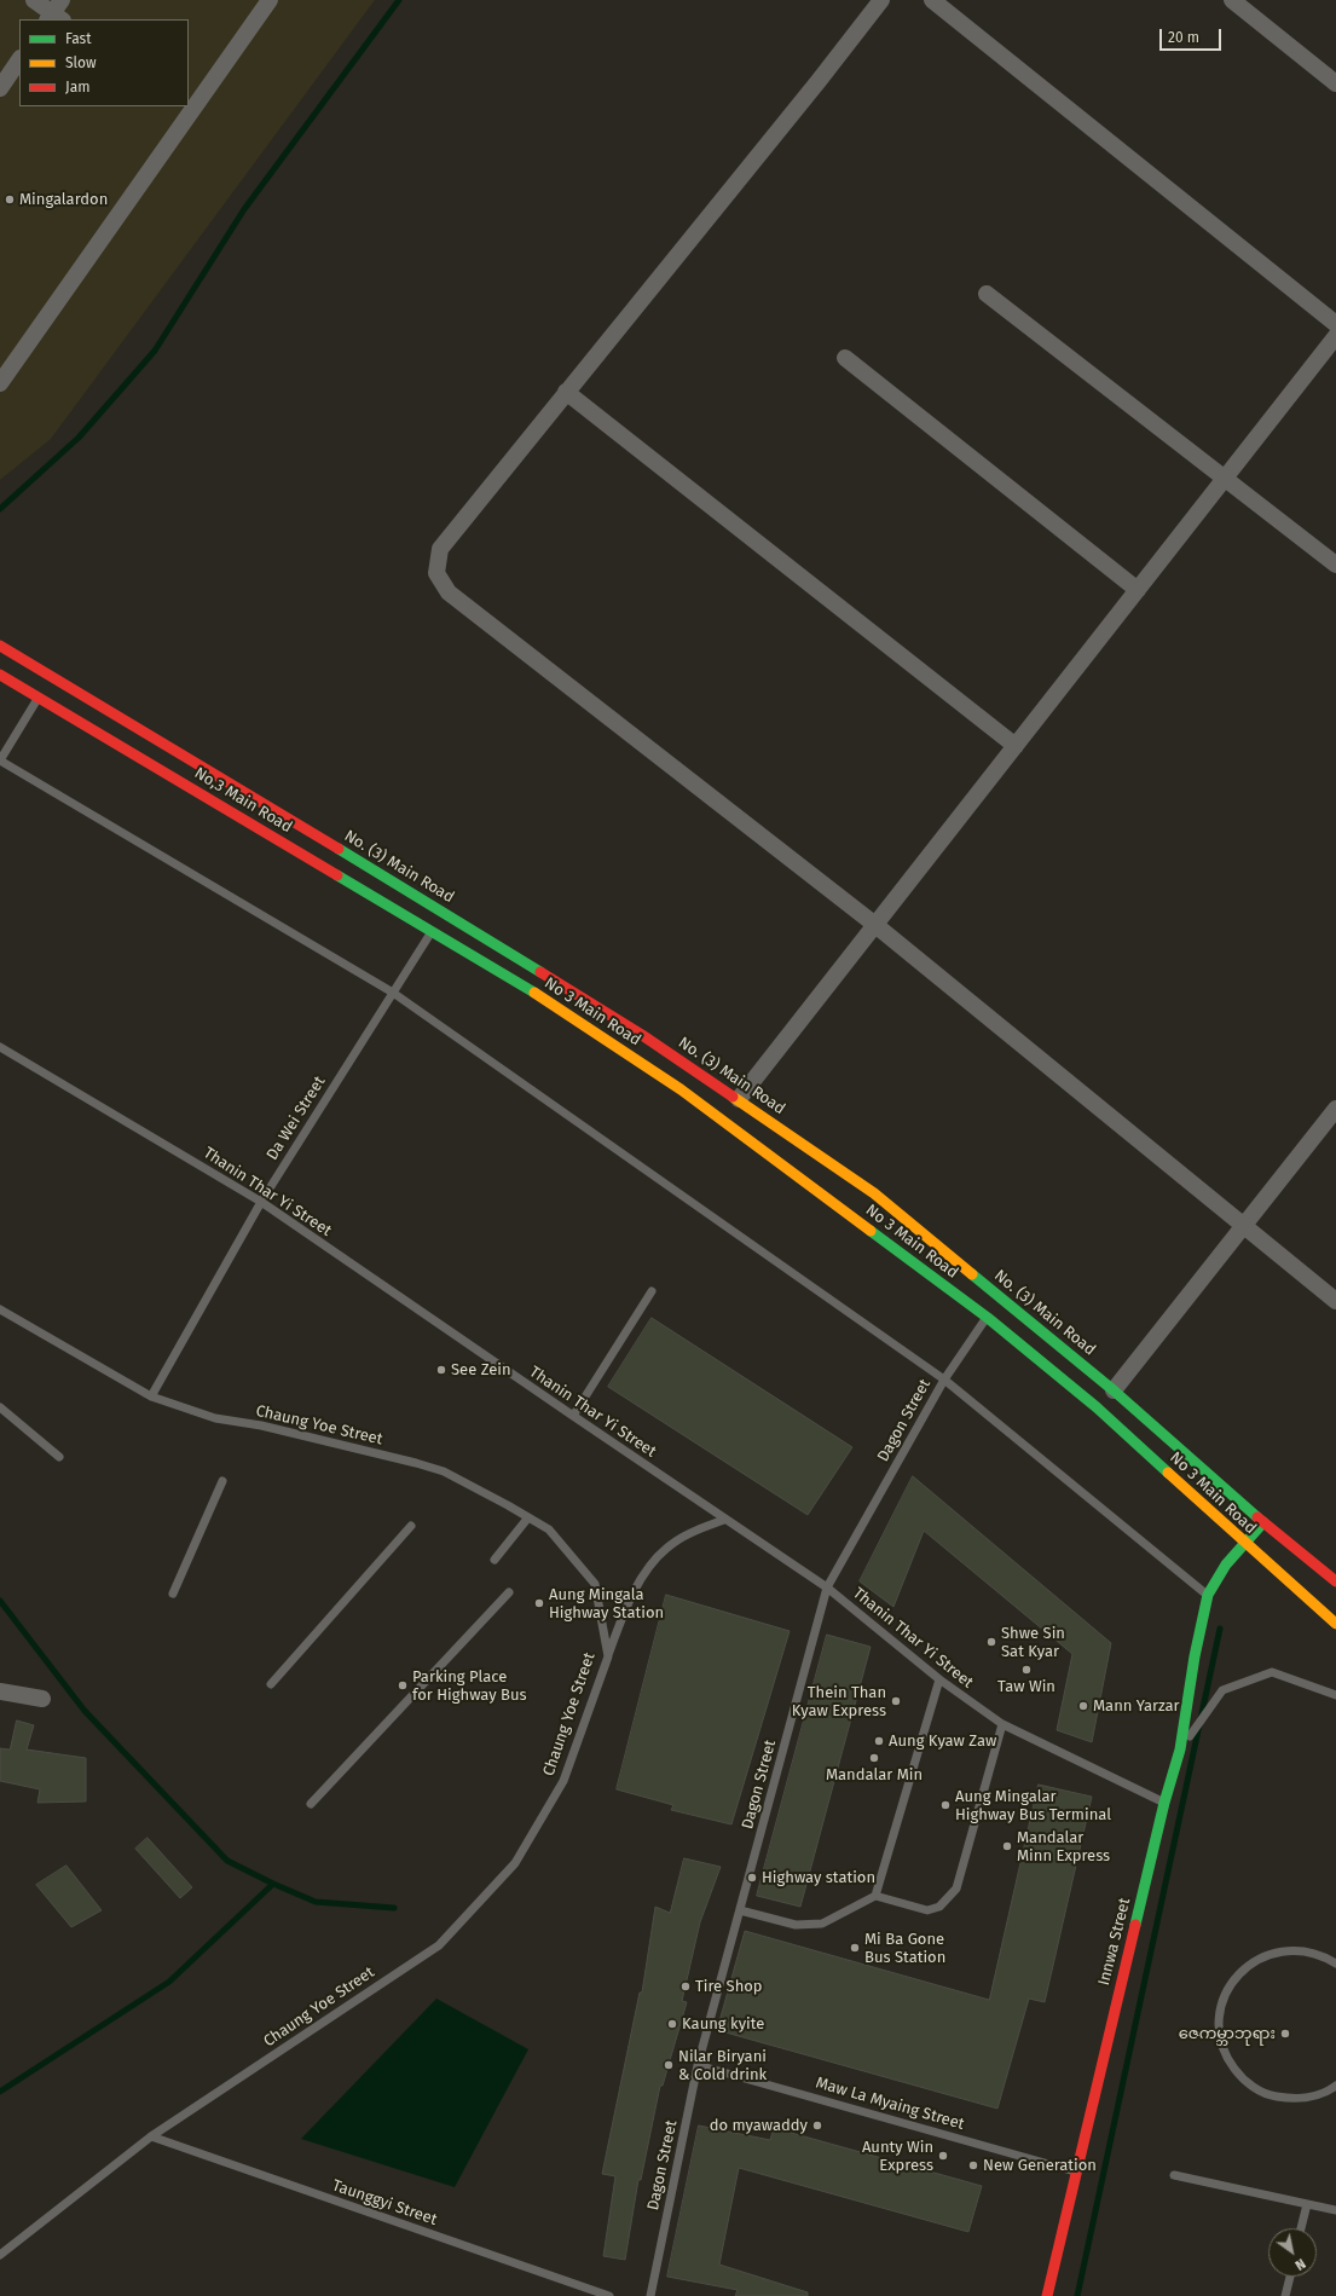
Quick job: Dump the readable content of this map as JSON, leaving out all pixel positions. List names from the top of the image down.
{
  "streets": {
    "main road": [
      "No,3 Main Road",
      "No. (3) Main Road",
      "No 3 Main Road",
      "Innwa Street"
    ],
    "lane": [
      "Da Wei Street",
      "Thanin Thar Yi Street",
      "Dagon Street",
      "Chaung Yoe Street",
      "Maw La Myaing Street",
      "Taunggyi Street"
    ]
  },
  "crossings": [
    ["No,3 Main Road", "No. (3) Main Road"],
    ["No,3 Main Road", "No 3 Main Road"],
    ["No,3 Main Road", "Da Wei Street"],
    ["No. (3) Main Road", "No 3 Main Road"],
    ["No. (3) Main Road", "Da Wei Street"],
    ["No. (3) Main Road", "Innwa Street"],
    ["No 3 Main Road", "Da Wei Street"],
    ["No 3 Main Road", "Dagon Street"],
    ["No 3 Main Road", "Innwa Street"],
    ["Da Wei Street", "Thanin Thar Yi Street"],
    ["Da Wei Street", "Chaung Yoe Street"],
    ["Thanin Thar Yi Street", "Dagon Street"],
    ["Thanin Thar Yi Street", "Innwa Street"],
    ["Dagon Street", "Maw La Myaing Street"],
    ["Chaung Yoe Street", "Taunggyi Street"],
    ["Innwa Street", "Maw La Myaing Street"]
  ],
  "places": [
    "Mingalardon",
    "See Zein",
    "Aung Mingala Highway Station",
    "Shwe Sin Sat Kyar",
    "Taw Win",
    "Parking Place for Highway Bus",
    "Thein Than Kyaw Express",
    "Mann Yarzar",
    "Aung Kyaw Zaw",
    "Mandalar Min",
    "Aung Mingalar Highway Bus Terminal",
    "Mandalar Minn Express",
    "Highway station",
    "Mi Ba Gone Bus Station",
    "Tire Shop",
    "Kaung kyite",
    "ဇေကမ္ဘာဘုရား",
    "Nilar Biryani & Cold drink",
    "do myawaddy",
    "Aunty Win Express",
    "New Generation"
  ],
  "legend": ["Fast", "Slow", "Jam"],
  "scale_bar": "20 m",
  "north": "bottom right"
}
